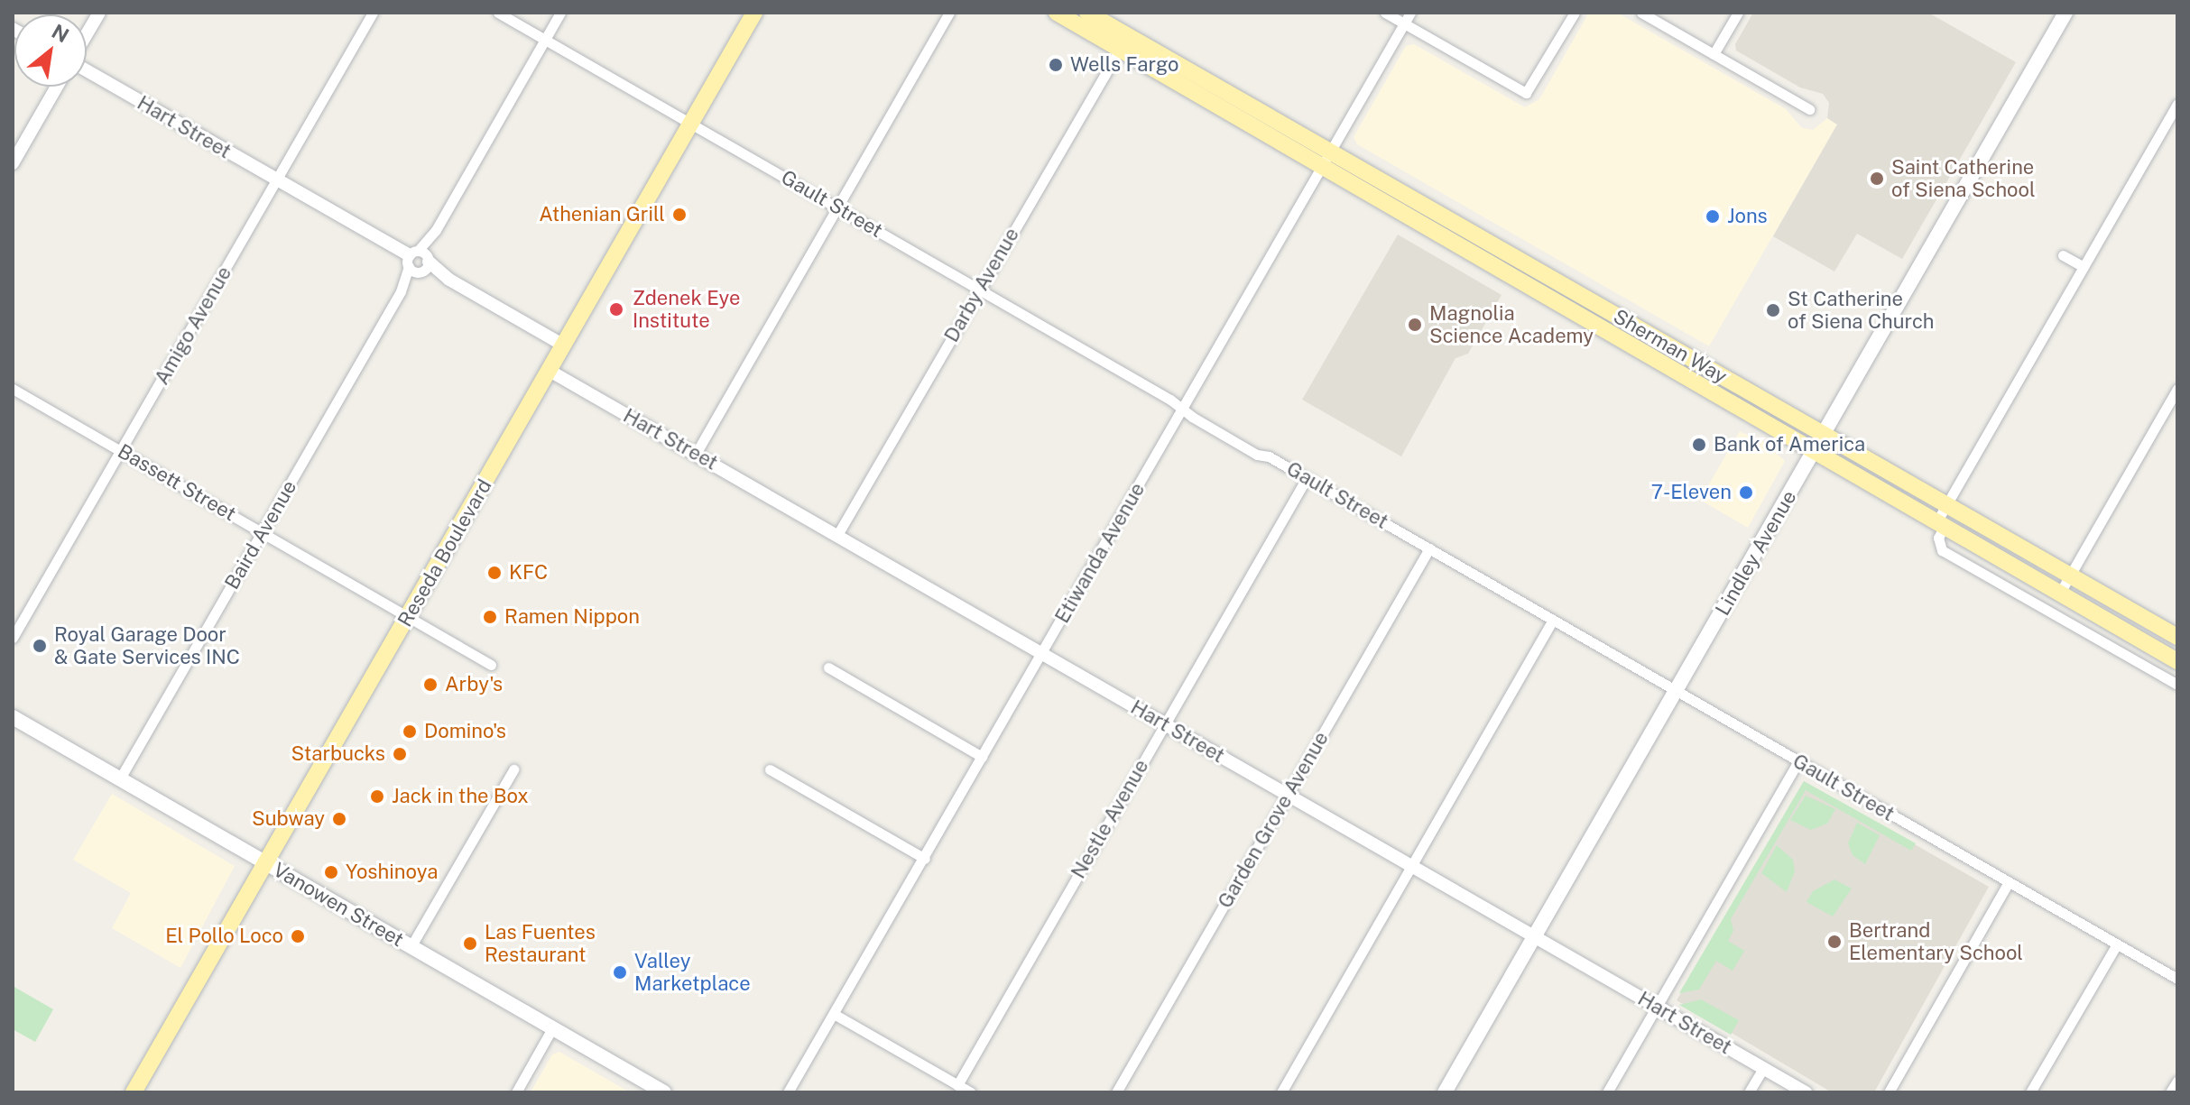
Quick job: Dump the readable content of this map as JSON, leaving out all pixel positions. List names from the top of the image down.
{
  "streets": {
    "main road": [
      "Sherman Way",
      "Reseda Boulevard",
      "Lindley Avenue",
      "Vanowen Street"
    ],
    "street": [
      "Hart Street",
      "Gault Street",
      "Darby Avenue",
      "Amigo Avenue",
      "Bassett Street",
      "Baird Avenue",
      "Etiwanda Avenue",
      "Nestle Avenue",
      "Garden Grove Avenue"
    ]
  },
  "crossings": [
    ["Hart Street", "Darby Avenue"],
    ["Hart Street", "Amigo Avenue"],
    ["Hart Street", "Baird Avenue"],
    ["Hart Street", "Reseda Boulevard"],
    ["Hart Street", "Etiwanda Avenue"],
    ["Hart Street", "Lindley Avenue"],
    ["Hart Street", "Nestle Avenue"],
    ["Hart Street", "Garden Grove Avenue"],
    ["Gault Street", "Darby Avenue"],
    ["Gault Street", "Baird Avenue"],
    ["Gault Street", "Reseda Boulevard"],
    ["Gault Street", "Etiwanda Avenue"],
    ["Gault Street", "Lindley Avenue"],
    ["Gault Street", "Nestle Avenue"],
    ["Gault Street", "Garden Grove Avenue"],
    ["Darby Avenue", "Sherman Way"],
    ["Amigo Avenue", "Bassett Street"],
    ["Sherman Way", "Etiwanda Avenue"],
    ["Sherman Way", "Lindley Avenue"],
    ["Bassett Street", "Baird Avenue"],
    ["Bassett Street", "Reseda Boulevard"],
    ["Baird Avenue", "Vanowen Street"],
    ["Reseda Boulevard", "Vanowen Street"]
  ],
  "places": [
    "Wells Fargo",
    "Saint Catherine of Siena School",
    "Athenian Grill",
    "Jons",
    "Zdenek Eye Institute",
    "St Catherine of Siena Church",
    "Magnolia Science Academy",
    "Bank of America",
    "7-Eleven",
    "KFC",
    "Ramen Nippon",
    "Royal Garage Door & Gate Services INC",
    "Arby's",
    "Domino's",
    "Starbucks",
    "Jack in the Box",
    "Subway",
    "Yoshinoya",
    "El Pollo Loco",
    "Bertrand Elementary School",
    "Las Fuentes Restaurant",
    "Valley Marketplace"
  ],
  "north": "top right"
}
